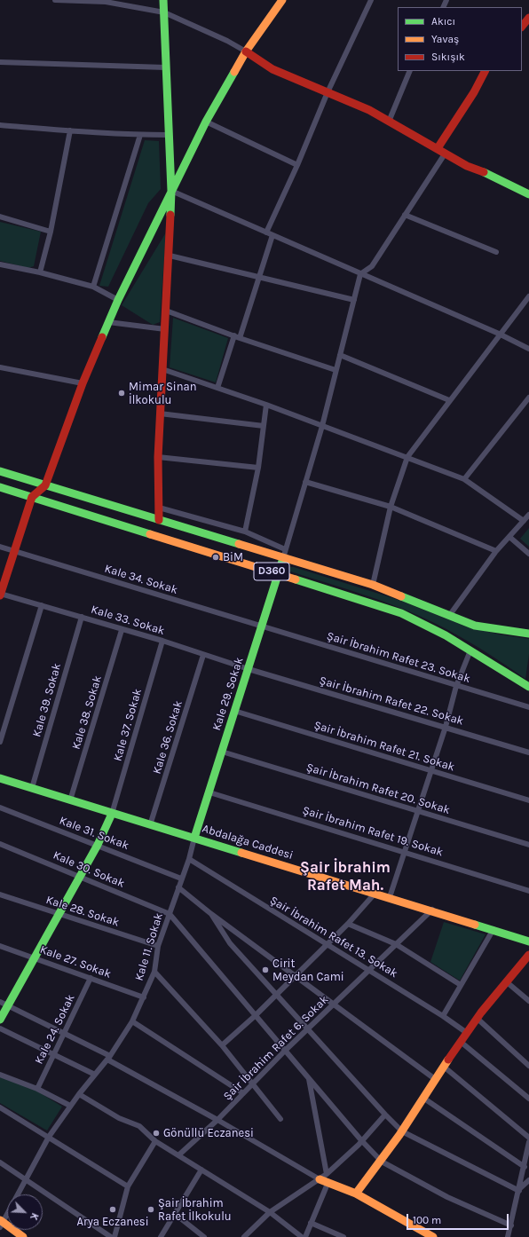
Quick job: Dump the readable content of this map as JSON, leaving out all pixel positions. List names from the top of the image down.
{
  "streets": {
    "street": [
      "D360",
      "Kale 34. Sokak",
      "Kale 33. Sokak",
      "Şair İbrahim Rafet 23. Sokak",
      "Kale 29. Sokak",
      "Kale 39. Sokak",
      "Şair İbrahim Rafet 22. Sokak",
      "Kale 38. Sokak",
      "Kale 37. Sokak",
      "Kale 36. Sokak",
      "Şair İbrahim Rafet 21. Sokak",
      "Şair İbrahim Rafet 20. Sokak",
      "Şair İbrahim Rafet 19. Sokak",
      "Kale 31. Sokak",
      "Abdalağa Caddesi",
      "Kale 30. Sokak",
      "Kale 28. Sokak",
      "Şair İbrahim Rafet 13. Sokak",
      "Kale 11. Sokak",
      "Kale 27. Sokak",
      "Kale 24. Sokak",
      "Şair İbrahim Rafet 6. Sokak"
    ]
  },
  "crossings": [
    ["D360", "Kale 29. Sokak"],
    ["Kale 34. Sokak", "Şair İbrahim Rafet 23. Sokak"],
    ["Kale 34. Sokak", "Kale 29. Sokak"],
    ["Kale 33. Sokak", "Kale 29. Sokak"],
    ["Kale 33. Sokak", "Kale 39. Sokak"],
    ["Kale 33. Sokak", "Şair İbrahim Rafet 22. Sokak"],
    ["Kale 33. Sokak", "Kale 38. Sokak"],
    ["Kale 33. Sokak", "Kale 37. Sokak"],
    ["Kale 33. Sokak", "Kale 36. Sokak"],
    ["Şair İbrahim Rafet 23. Sokak", "Kale 29. Sokak"],
    ["Kale 29. Sokak", "Şair İbrahim Rafet 22. Sokak"],
    ["Kale 29. Sokak", "Şair İbrahim Rafet 21. Sokak"],
    ["Kale 29. Sokak", "Şair İbrahim Rafet 20. Sokak"],
    ["Kale 29. Sokak", "Şair İbrahim Rafet 19. Sokak"],
    ["Kale 29. Sokak", "Abdalağa Caddesi"],
    ["Kale 29. Sokak", "Kale 11. Sokak"],
    ["Kale 39. Sokak", "Abdalağa Caddesi"],
    ["Kale 38. Sokak", "Abdalağa Caddesi"],
    ["Kale 37. Sokak", "Abdalağa Caddesi"],
    ["Kale 36. Sokak", "Abdalağa Caddesi"],
    ["Kale 31. Sokak", "Kale 11. Sokak"],
    ["Abdalağa Caddesi", "Kale 11. Sokak"],
    ["Abdalağa Caddesi", "Şair İbrahim Rafet 6. Sokak"],
    ["Kale 30. Sokak", "Kale 11. Sokak"],
    ["Kale 28. Sokak", "Kale 11. Sokak"],
    ["Şair İbrahim Rafet 13. Sokak", "Kale 11. Sokak"],
    ["Şair İbrahim Rafet 13. Sokak", "Şair İbrahim Rafet 6. Sokak"],
    ["Kale 11. Sokak", "Kale 27. Sokak"],
    ["Kale 27. Sokak", "Kale 24. Sokak"]
  ],
  "districts": ["Şair İbrahim Rafet Mah."],
  "places": [
    "Mimar Sinan İlkokulu",
    "BiM",
    "Cirit Meydan Cami",
    "Gönüllü Eczanesi",
    "Arya Eczanesi",
    "Şair İbrahim Rafet İlkokulu"
  ],
  "legend": ["Akıcı", "Yavaş", "Sıkışık"],
  "scale_bar": "100 m",
  "north": "bottom right"
}
